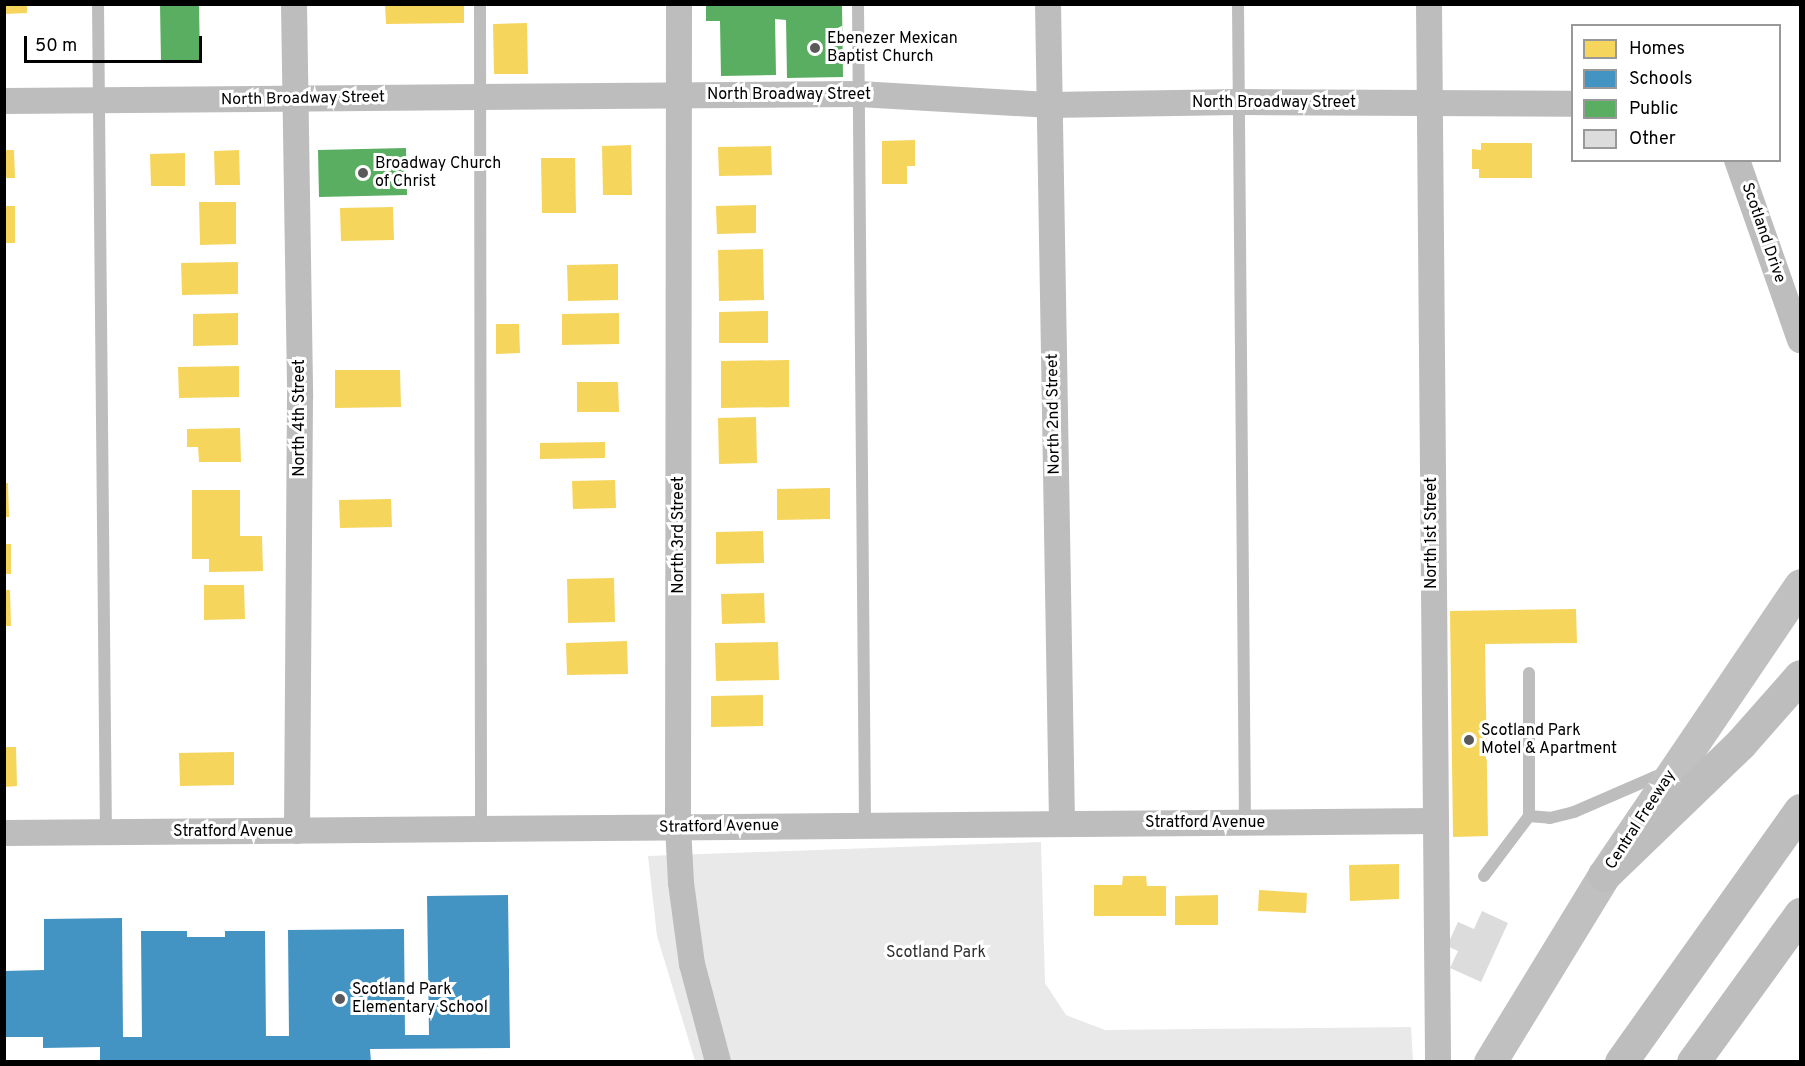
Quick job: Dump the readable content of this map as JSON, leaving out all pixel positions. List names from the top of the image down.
{
  "streets": {
    "main road": ["Central Freeway"],
    "street": [
      "North Broadway Street",
      "Scotland Drive",
      "North 2nd Street",
      "North 4th Street",
      "North 1st Street",
      "North 3rd Street",
      "Stratford Avenue"
    ]
  },
  "crossings": [
    ["North Broadway Street", "North 2nd Street"],
    ["North Broadway Street", "North 4th Street"],
    ["North Broadway Street", "North 1st Street"],
    ["North Broadway Street", "North 3rd Street"],
    ["North 2nd Street", "Stratford Avenue"],
    ["North 4th Street", "Stratford Avenue"],
    ["North 1st Street", "Stratford Avenue"],
    ["North 3rd Street", "Stratford Avenue"]
  ],
  "parks": ["Scotland Park"],
  "places": [
    "Ebenezer Mexican Baptist Church",
    "Broadway Church of Christ",
    "Scotland Park Motel & Apartment",
    "Scotland Park Elementary School"
  ],
  "legend": [
    "Homes",
    "Schools",
    "Public",
    "Other"
  ],
  "scale_bar": "50 m"
}
